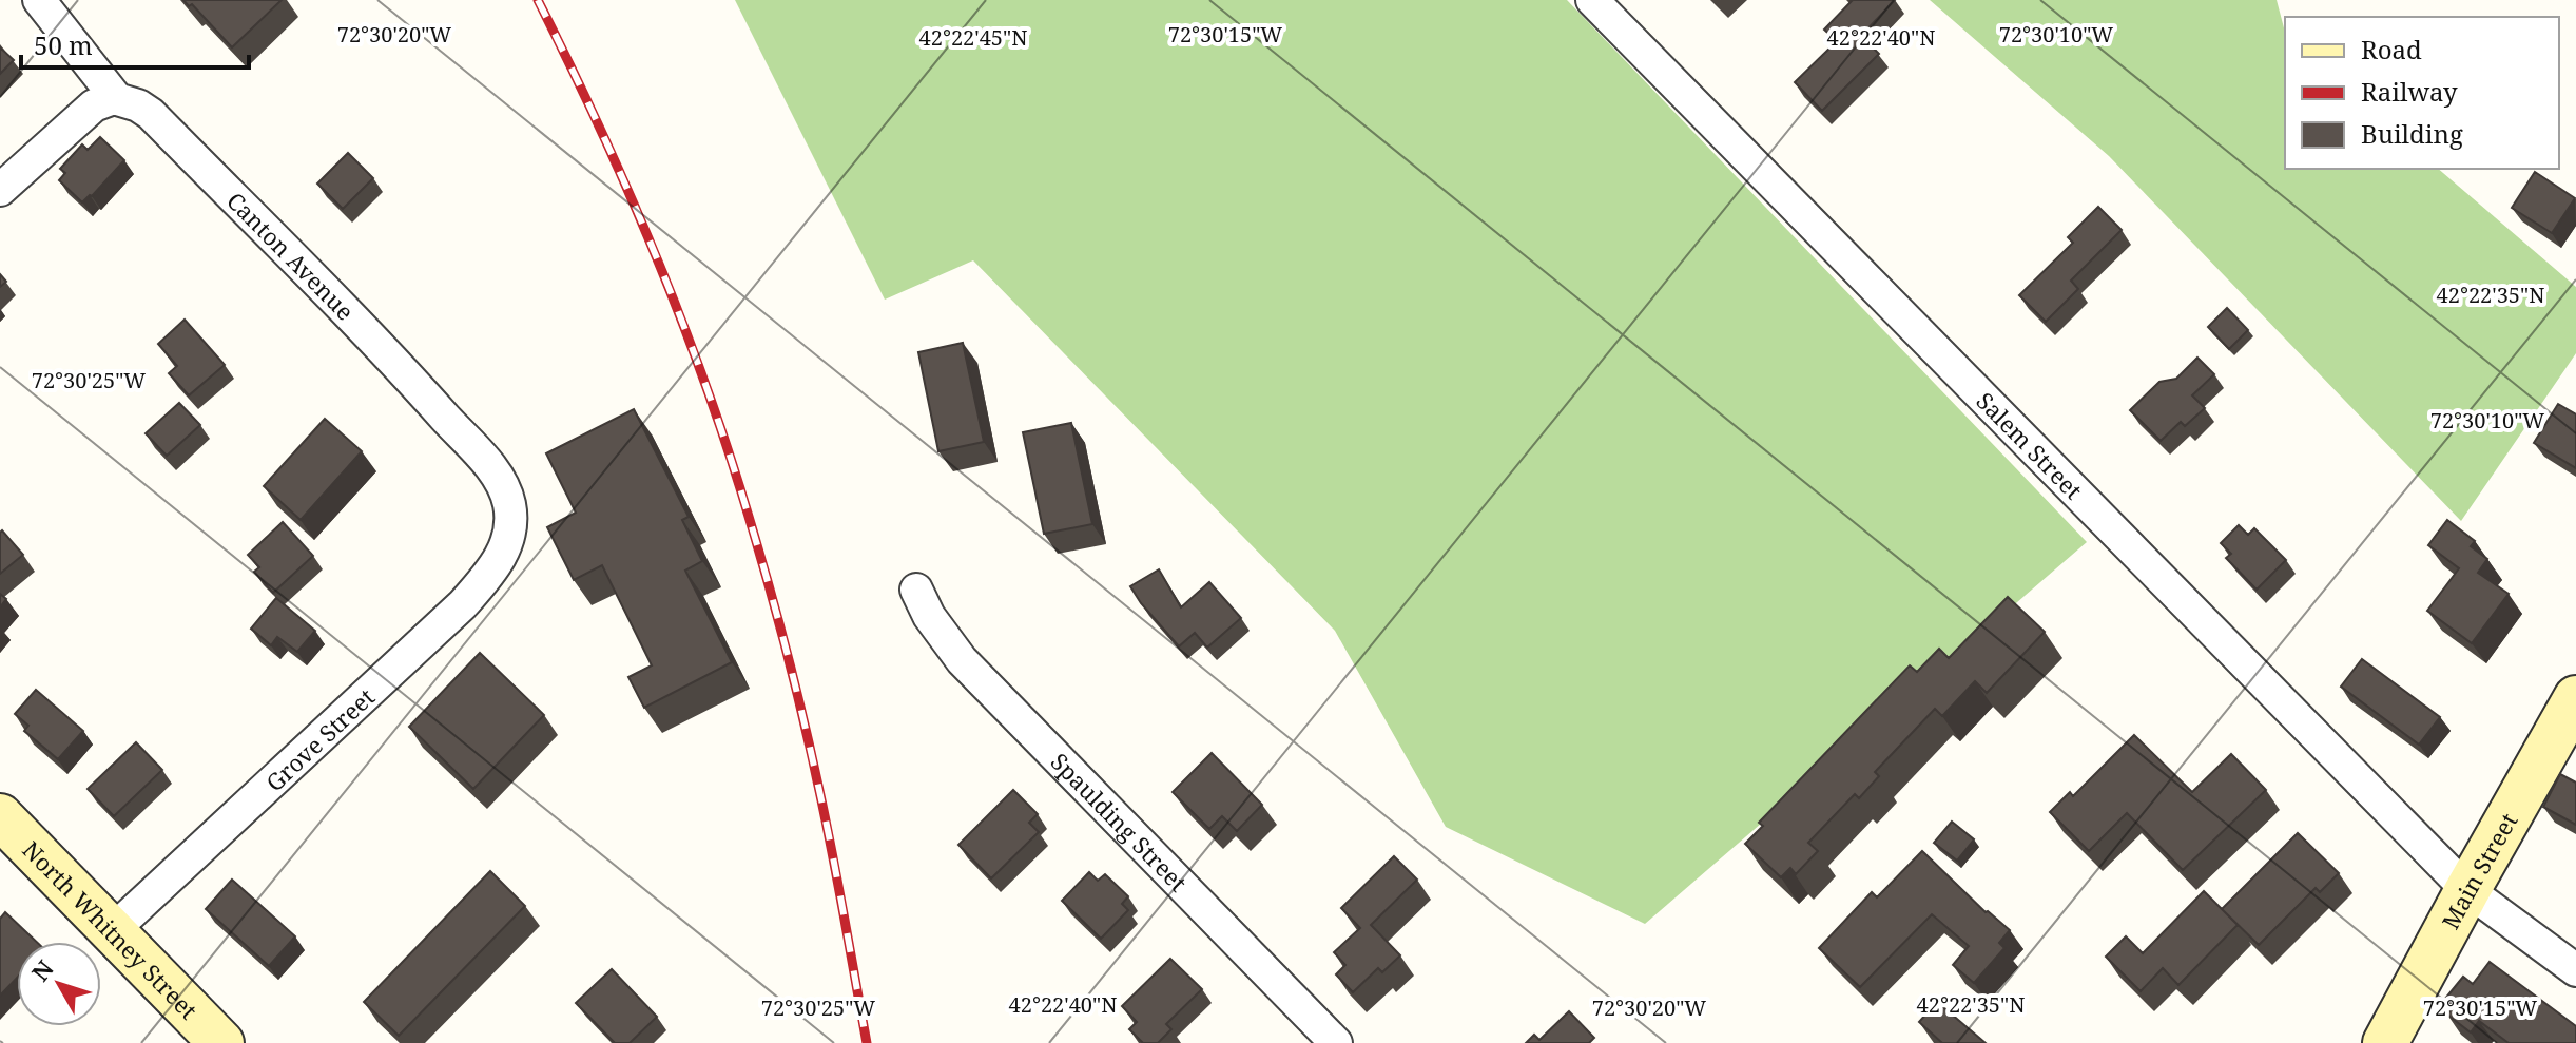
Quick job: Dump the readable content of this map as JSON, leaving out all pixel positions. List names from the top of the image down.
{
  "streets": {
    "main road": ["Main Street", "North Whitney Street"],
    "street": [
      "Canton Avenue",
      "Salem Street",
      "Grove Street",
      "Spaulding Street"
    ]
  },
  "crossings": [
    ["Canton Avenue", "Grove Street"],
    ["Salem Street", "Main Street"],
    ["Grove Street", "North Whitney Street"]
  ],
  "legend": ["Road", "Railway", "Building"],
  "scale_bar": "50 m",
  "north": "top left",
  "coordinates": [
    "72°30'20\"W",
    "72°30'15\"W",
    "72°30'10\"W",
    "42°22'45\"N",
    "42°22'40\"N",
    "42°22'35\"N",
    "72°30'25\"W"
  ]
}
